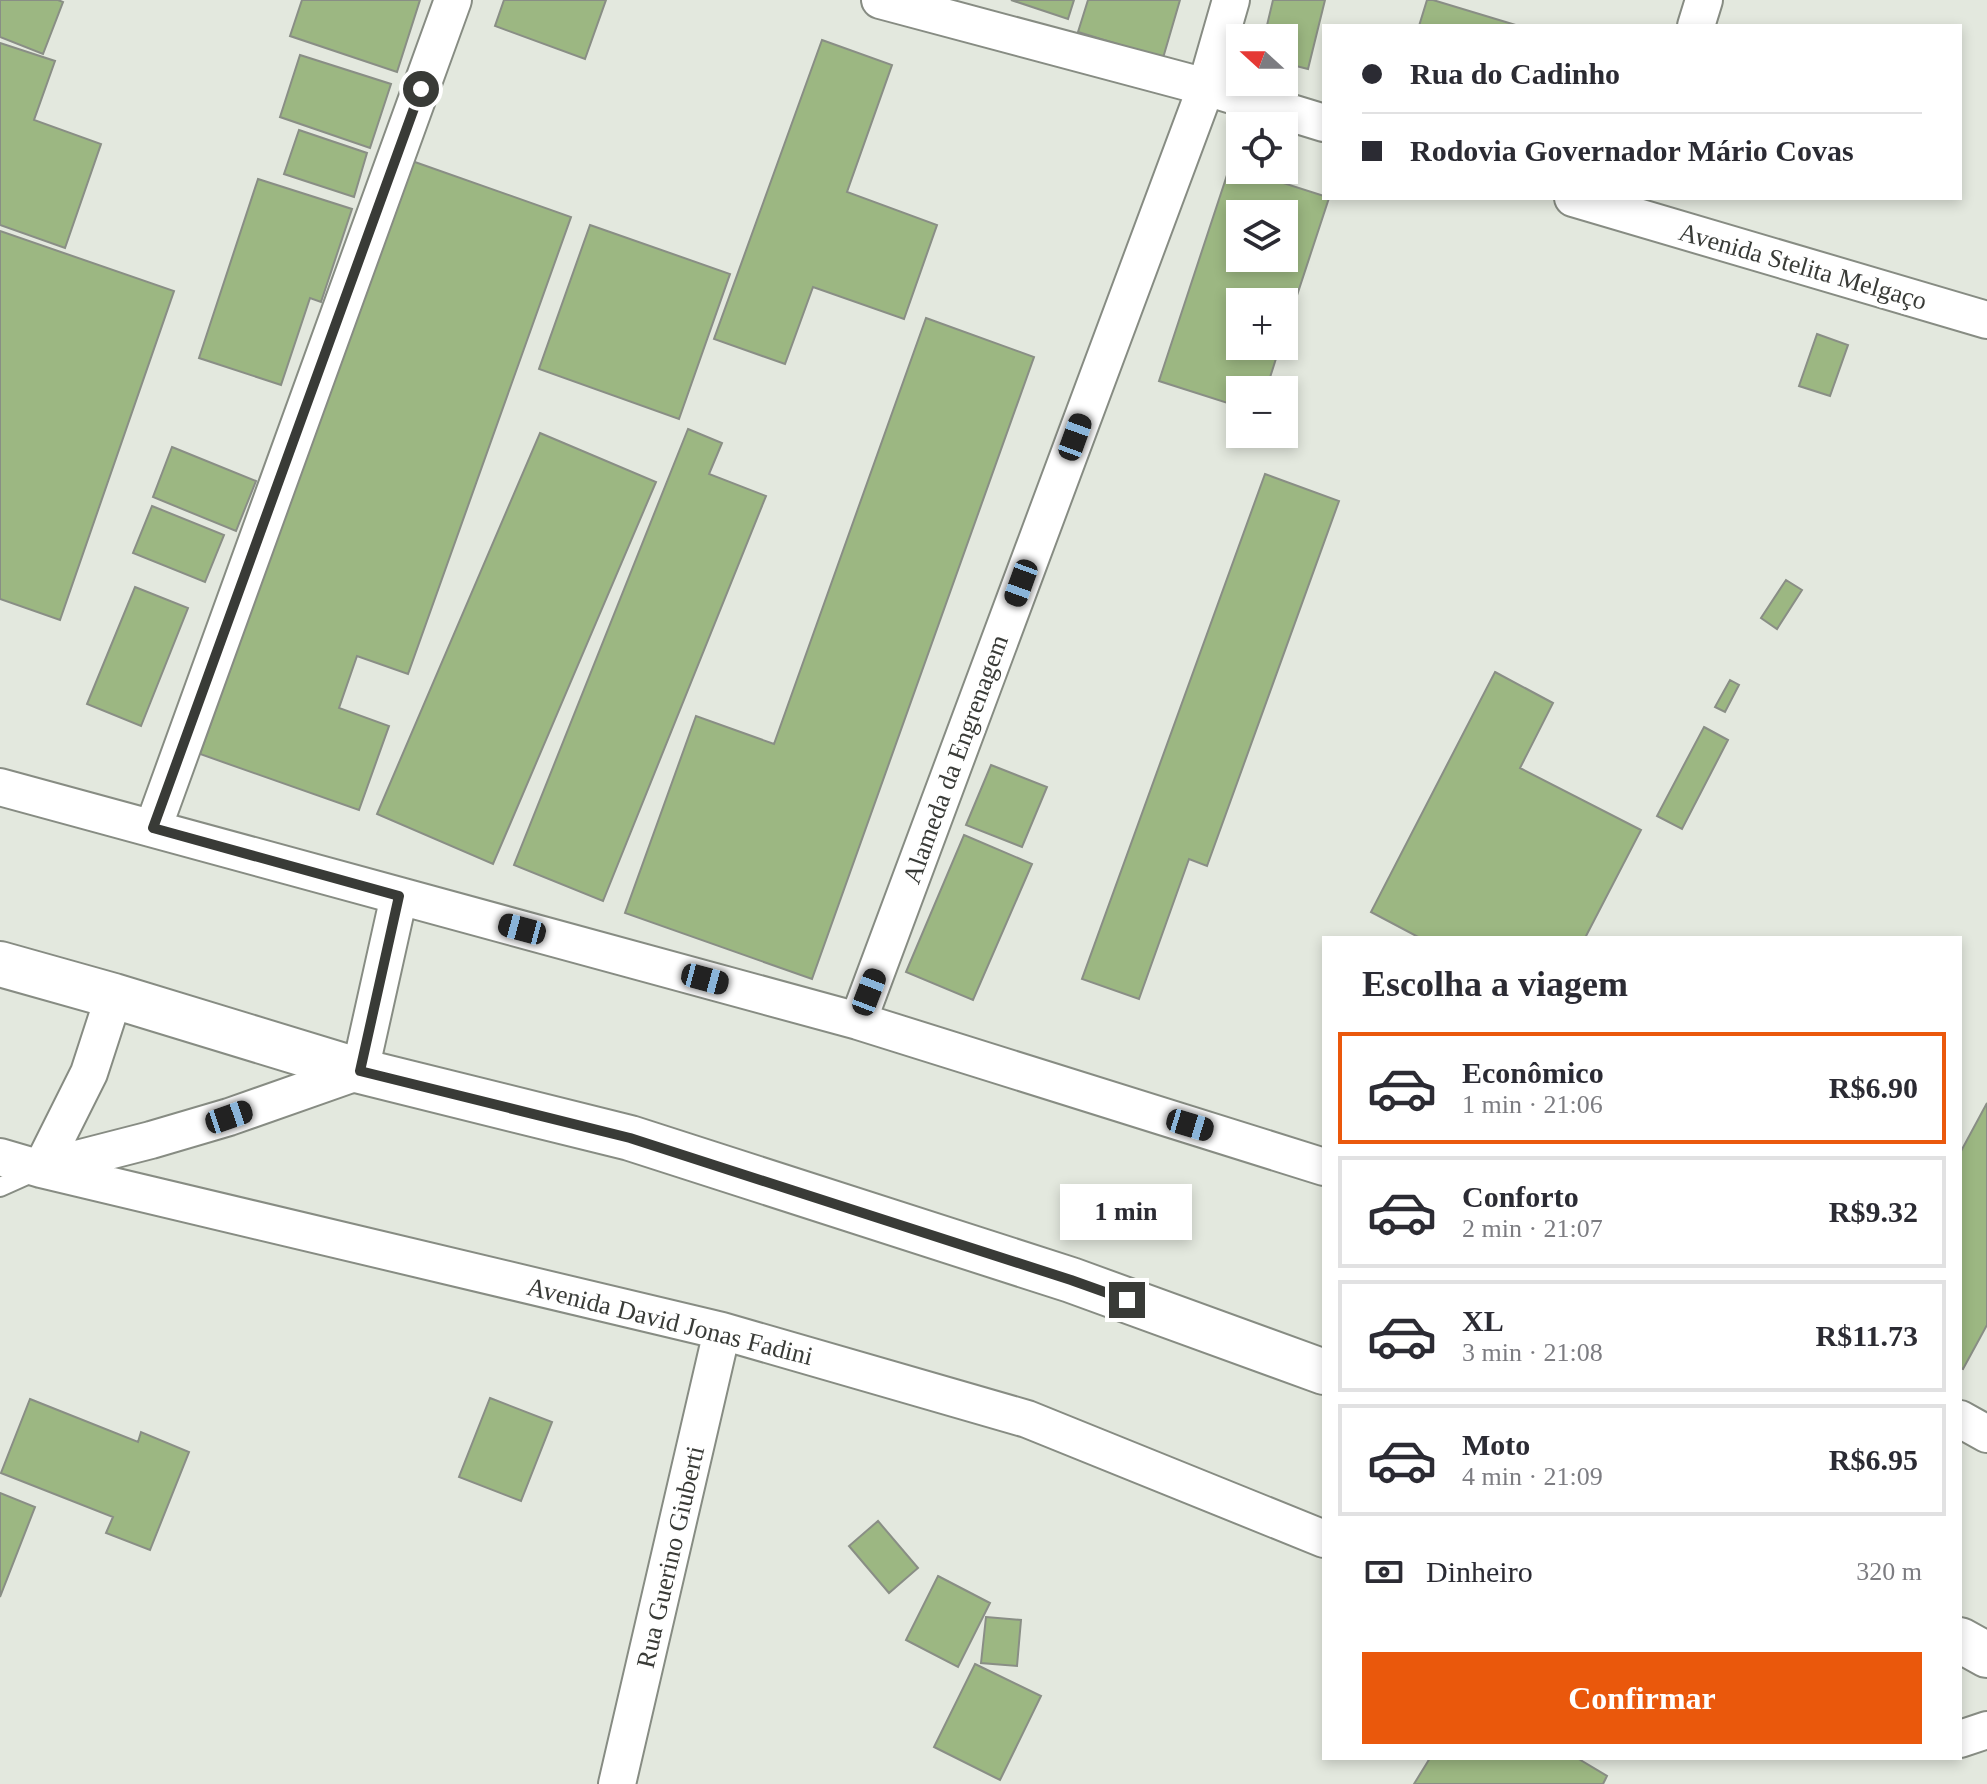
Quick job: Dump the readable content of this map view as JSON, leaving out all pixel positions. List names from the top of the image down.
{
  "streets": {
    "street": [
      "Avenida Stelita Melgaço",
      "Alameda da Engrenagem",
      "Avenida David Jonas Fadini",
      "Rua Guerino Giuberti"
    ]
  },
  "crossings": [
    ["Avenida David Jonas Fadini", "Rua Guerino Giuberti"]
  ],
  "north": "left",
  "page": {
    "map_buttons": ["+", "−"],
    "banner": ["Rua do Cadinho", "Rodovia Governador Mário Covas"],
    "heading": "Escolha a viagem",
    "list": [
      {
        "name": "Econômico",
        "note": "1 min · 21:06",
        "value": "R$6.90"
      },
      {
        "name": "Conforto",
        "note": "2 min · 21:07",
        "value": "R$9.32"
      },
      {
        "name": "XL",
        "note": "3 min · 21:08",
        "value": "R$11.73"
      },
      {
        "name": "Moto",
        "note": "4 min · 21:09",
        "value": "R$6.95"
      }
    ],
    "bubble": "1 min",
    "pay": ["Dinheiro", "320 m"],
    "buttons": "Confirmar"
  }
}
